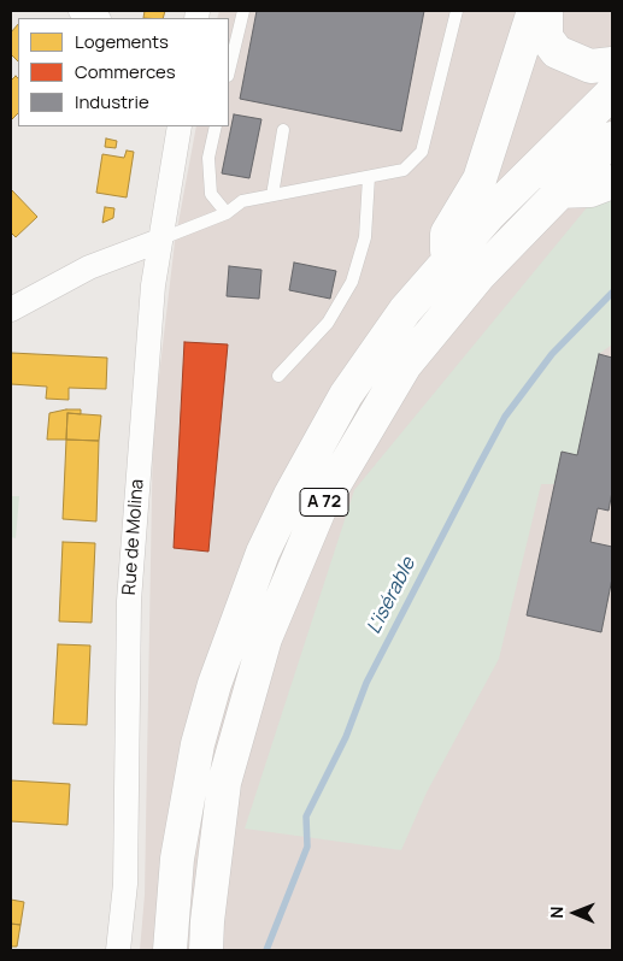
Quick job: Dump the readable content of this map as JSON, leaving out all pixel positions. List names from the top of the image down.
{
  "streets": {
    "highway": ["A 72"],
    "street": ["Rue de Molina"]
  },
  "water": ["L'isérable"],
  "legend": ["Logements", "Commerces", "Industrie"],
  "north": "left"
}
